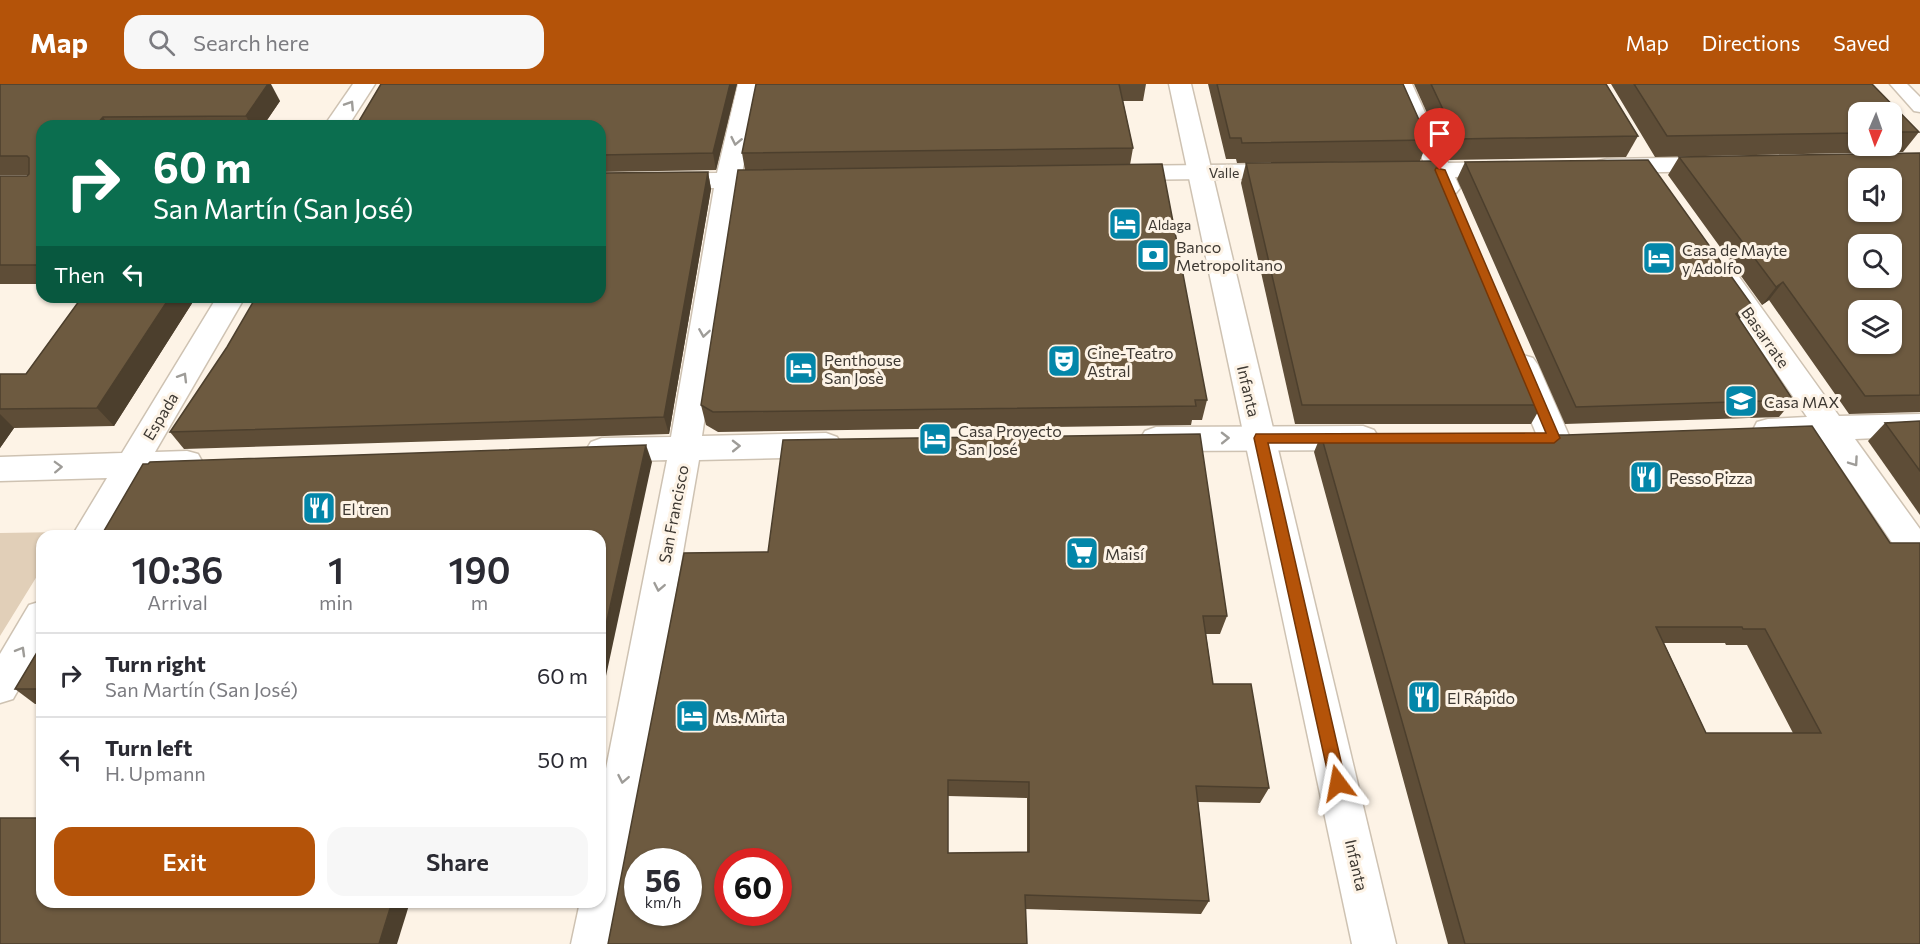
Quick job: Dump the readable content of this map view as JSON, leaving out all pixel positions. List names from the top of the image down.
{
  "streets": {
    "street": [
      "Valle",
      "Basarrate",
      "Infanta",
      "Espada",
      "San Francisco"
    ]
  },
  "crossings": [
    ["Valle", "Infanta"]
  ],
  "one_way": ["Basarrate", "Espada", "San Francisco"],
  "places": {
    "hotel": [
      "Aldaga",
      "Casa de Mayte y Adolfo",
      "Penthouse San Josè",
      "Casa Proyecto San José",
      "Ms. Mirta"
    ],
    "bank": ["Banco Metropolitano"],
    "theatre": ["Cine-Teatro Astral"],
    "school or university": ["Casa MAX"],
    "restaurant": ["Pesso Pizza", "El tren", "El Rápido"],
    "supermarket": ["Maisí"]
  },
  "north": "bottom",
  "page": {
    "header": "Map",
    "search": "Search here",
    "nav": ["Map", "Directions", "Saved"],
    "turn": ["60 m", "San Martín (San José)"],
    "then": "Then",
    "eta": [
      "10:36",
      "Arrival",
      "1",
      "min",
      "190",
      "m"
    ],
    "list": [
      {
        "name": "Turn right",
        "note": "San Martín (San José)",
        "value": "60 m"
      },
      {
        "name": "Turn left",
        "note": "H. Upmann",
        "value": "50 m"
      }
    ],
    "buttons": ["Exit", "Share"],
    "speed": "56 km/h",
    "limit": "60"
  }
}
